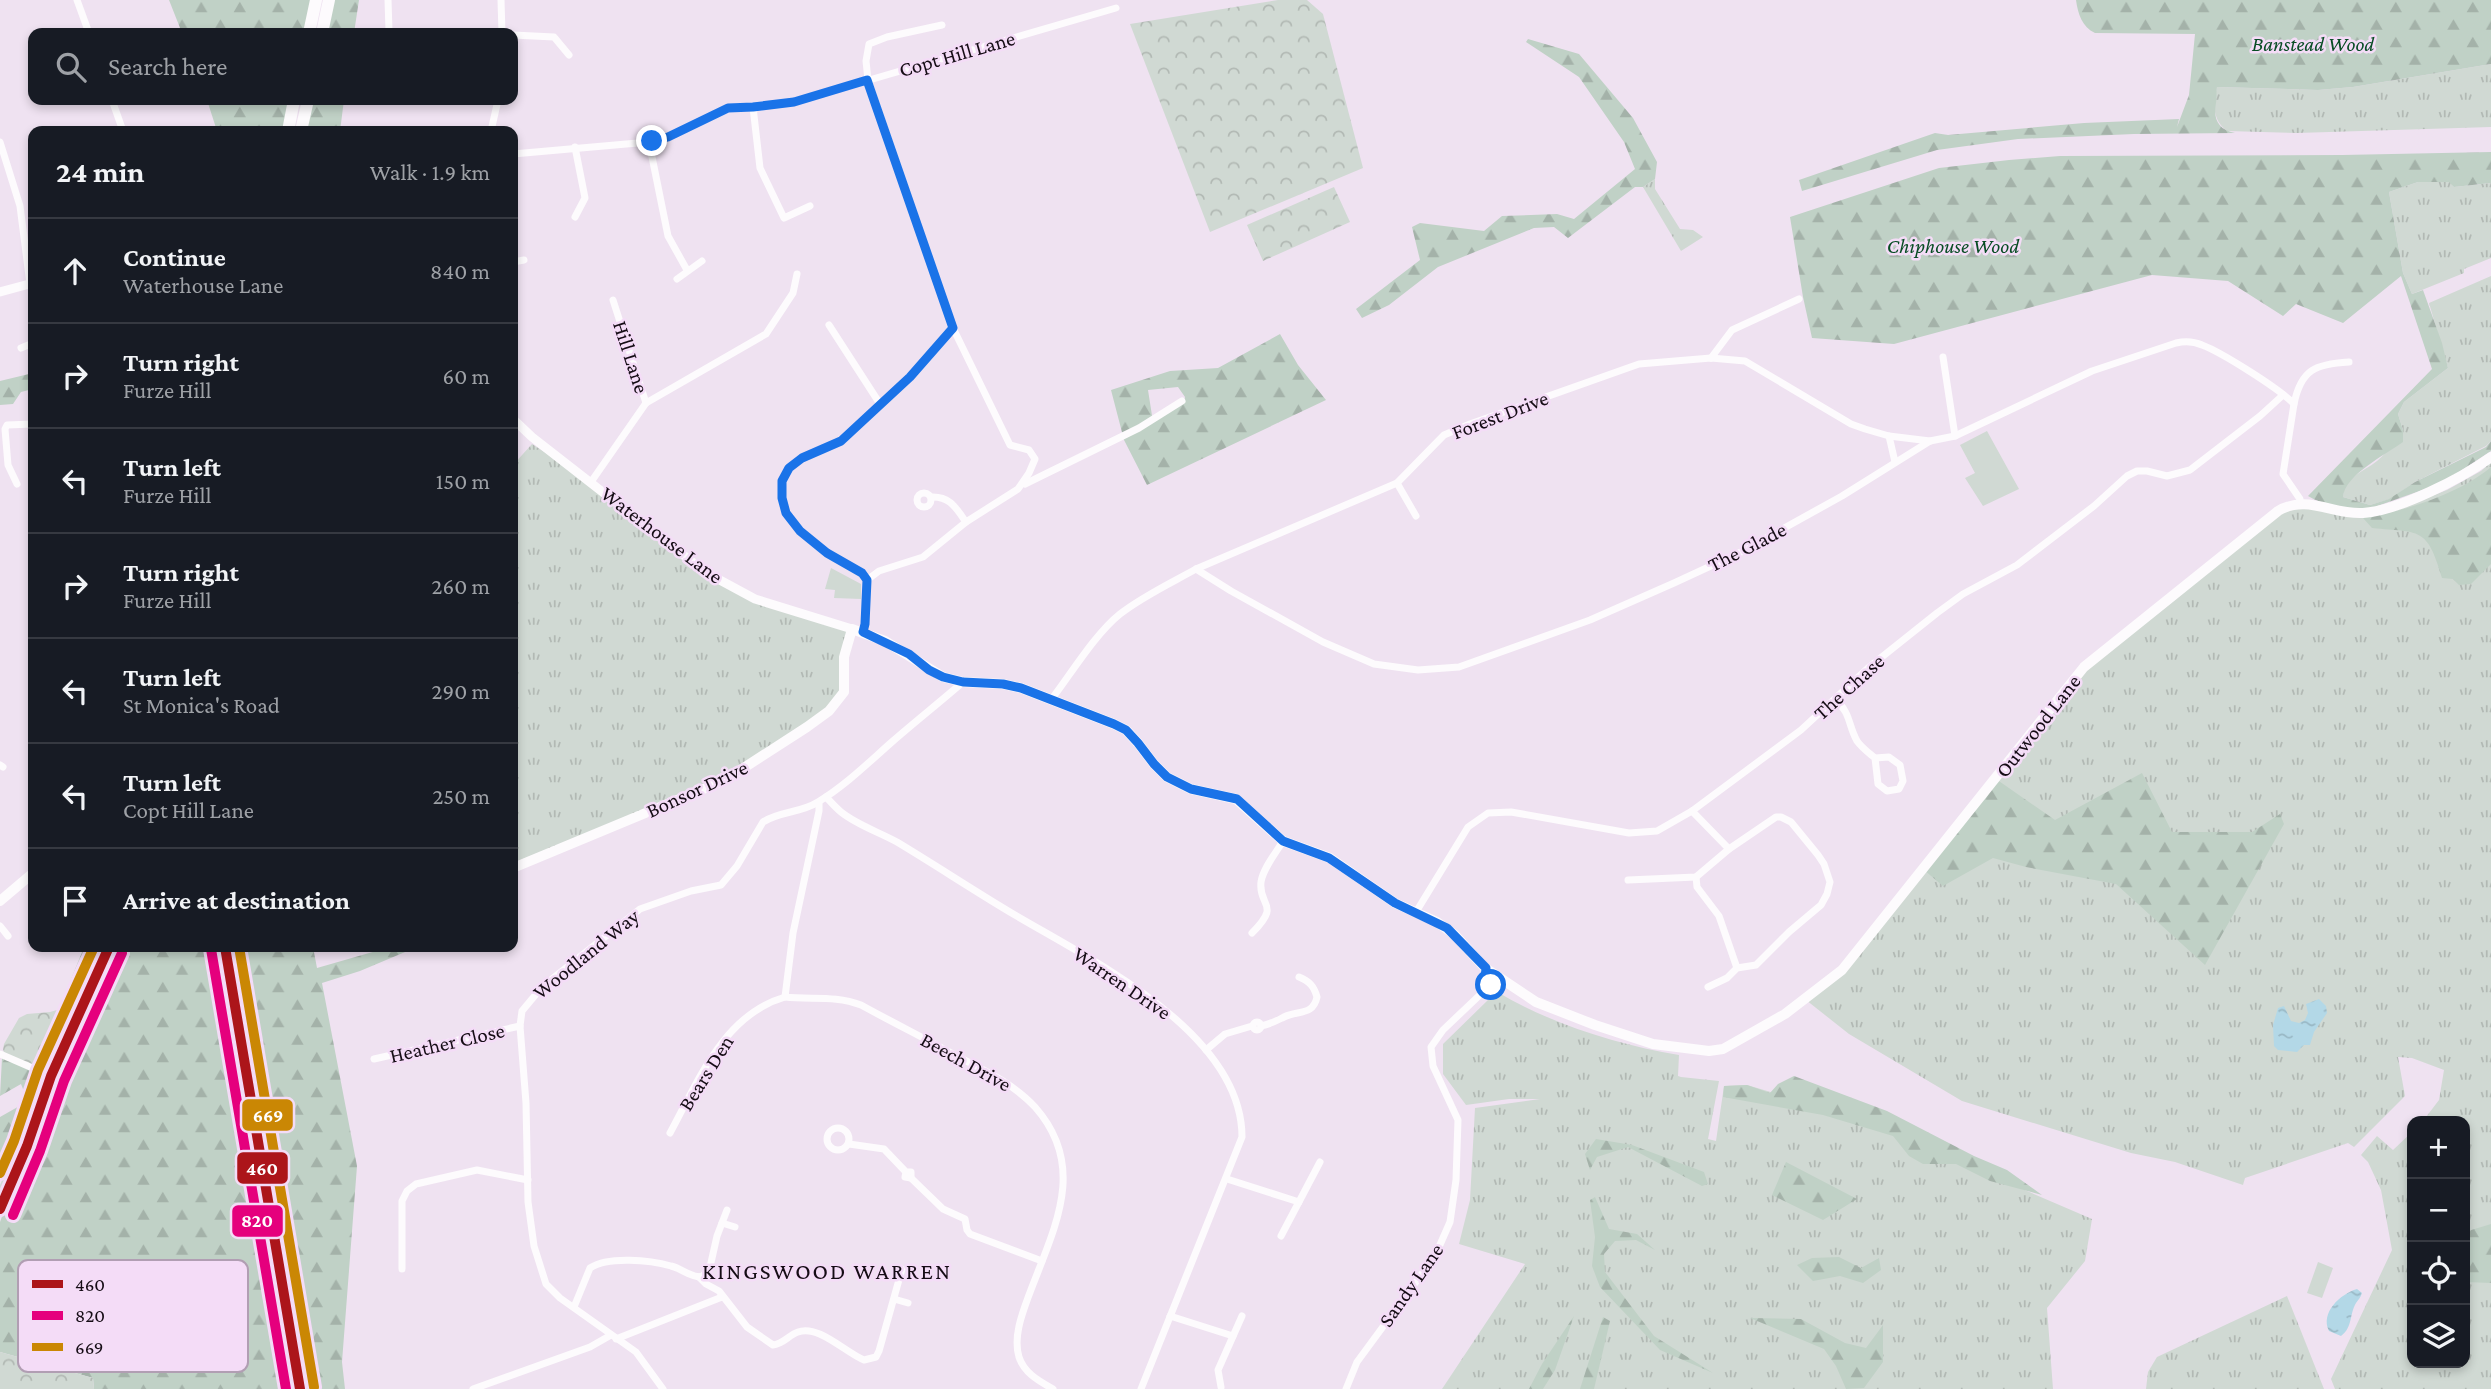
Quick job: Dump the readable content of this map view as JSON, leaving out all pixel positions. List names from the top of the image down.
{
  "streets": {
    "main road": ["Waterhouse Lane", "Outwood Lane", "Bonsor Drive"],
    "street": [
      "Copt Hill Lane",
      "Hill Lane",
      "Forest Drive",
      "The Glade",
      "The Chase",
      "Woodland Way",
      "Warren Drive",
      "Heather Close",
      "Beech Drive",
      "Bears Den",
      "Sandy Lane"
    ]
  },
  "crossings": [
    ["Hill Lane", "Waterhouse Lane"],
    ["Forest Drive", "Waterhouse Lane"],
    ["Forest Drive", "The Glade"],
    ["Waterhouse Lane", "The Chase"],
    ["Waterhouse Lane", "Outwood Lane"],
    ["Waterhouse Lane", "Bonsor Drive"],
    ["Waterhouse Lane", "Woodland Way"],
    ["Waterhouse Lane", "Sandy Lane"],
    ["The Glade", "The Chase"],
    ["Woodland Way", "Warren Drive"],
    ["Woodland Way", "Heather Close"],
    ["Beech Drive", "Bears Den"]
  ],
  "districts": ["KINGSWOOD WARREN"],
  "parks": ["Banstead Wood", "Chiphouse Wood"],
  "lines": ["transit line 460", "transit line 820", "transit line 669"],
  "legend": ["460", "820", "669"],
  "page": {
    "search": "Search here",
    "heading": ["24 min", "Walk · 1.9 km"],
    "list": [
      ["Continue", "Waterhouse Lane", "840 m"],
      ["Turn right", "Furze Hill", "60 m"],
      ["Turn left", "Furze Hill", "150 m"],
      ["Turn right", "Furze Hill", "260 m"],
      ["Turn left", "St Monica's Road", "290 m"],
      ["Turn left", "Copt Hill Lane", "250 m"],
      "Arrive at destination"
    ],
    "map_buttons": ["+", "−"]
  }
}
